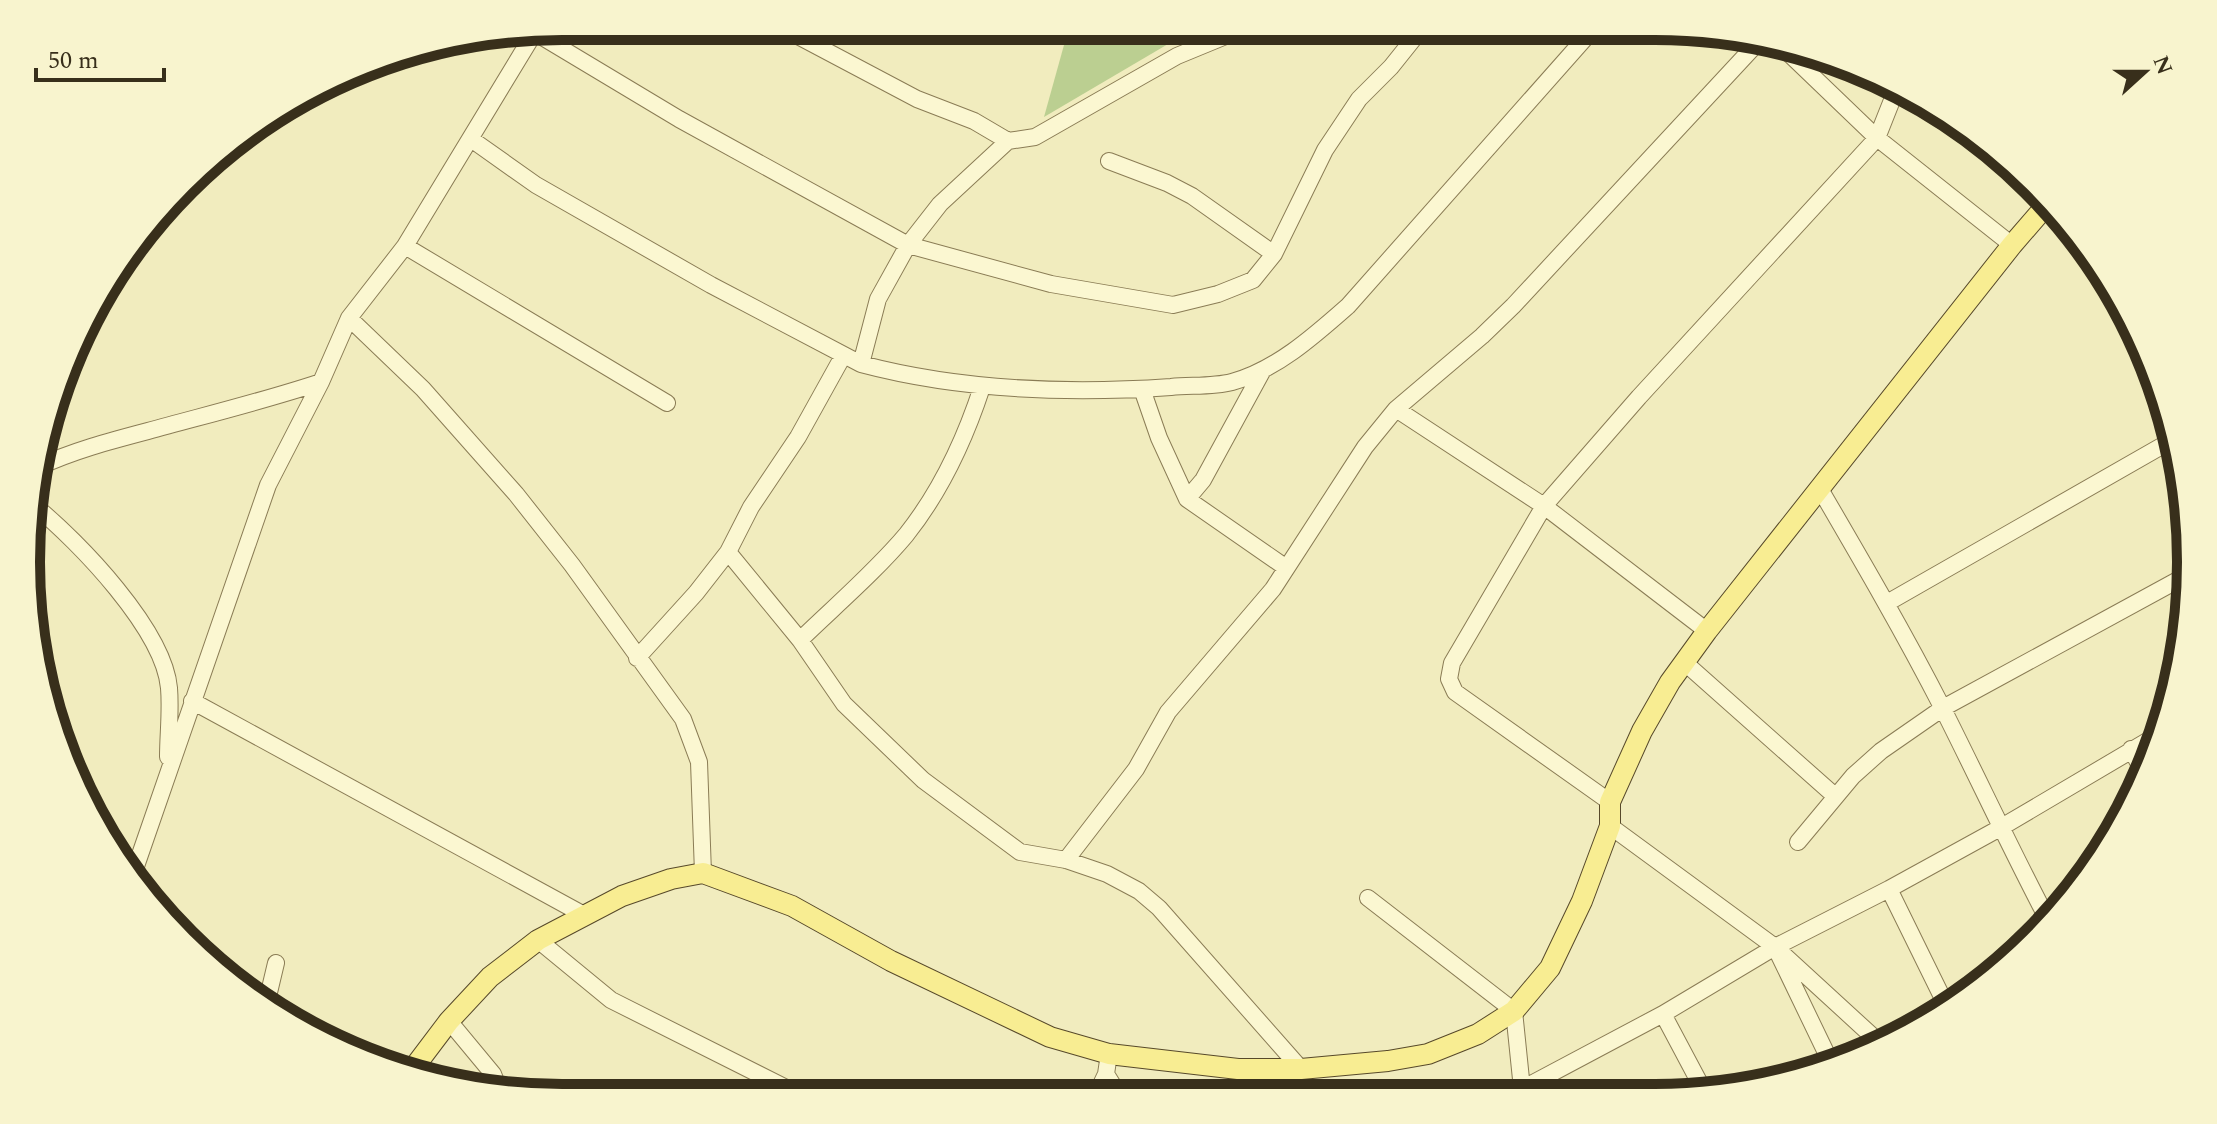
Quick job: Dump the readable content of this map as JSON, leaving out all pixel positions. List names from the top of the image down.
{
  "scale_bar": "50 m",
  "north": "right"
}
